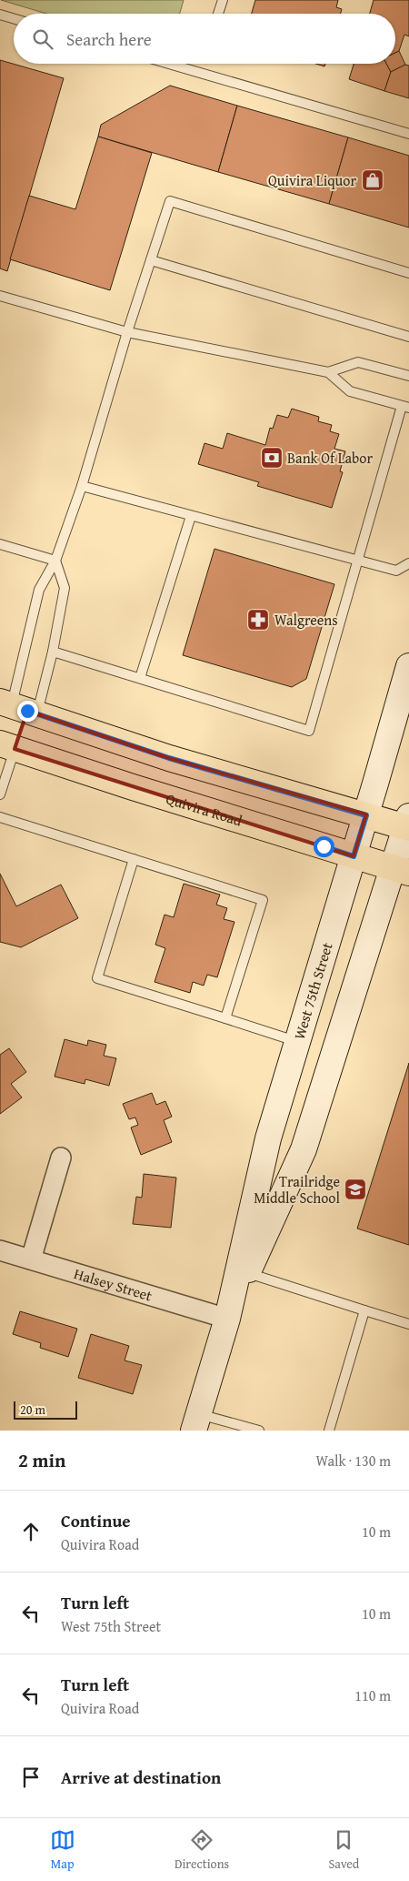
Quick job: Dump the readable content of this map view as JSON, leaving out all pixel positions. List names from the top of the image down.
{
  "streets": {
    "main road": ["Quivira Road", "West 75th Street"],
    "street": ["Halsey Street"]
  },
  "crossings": [
    ["Quivira Road", "West 75th Street"],
    ["West 75th Street", "Halsey Street"]
  ],
  "places": {
    "shop": ["Quivira Liquor"],
    "bank": ["Bank Of Labor"],
    "pharmacy": ["Walgreens"],
    "school or university": ["Trailridge Middle School"]
  },
  "scale_bar": "20 m",
  "page": {
    "search": "Search here",
    "scale": "20 m",
    "heading": ["2 min", "Walk · 130 m"],
    "list": [
      ["Continue", "Quivira Road", "10 m"],
      ["Turn left", "West 75th Street", "10 m"],
      ["Turn left", "Quivira Road", "110 m"],
      "Arrive at destination"
    ],
    "nav": ["Map", "Directions", "Saved"]
  }
}
